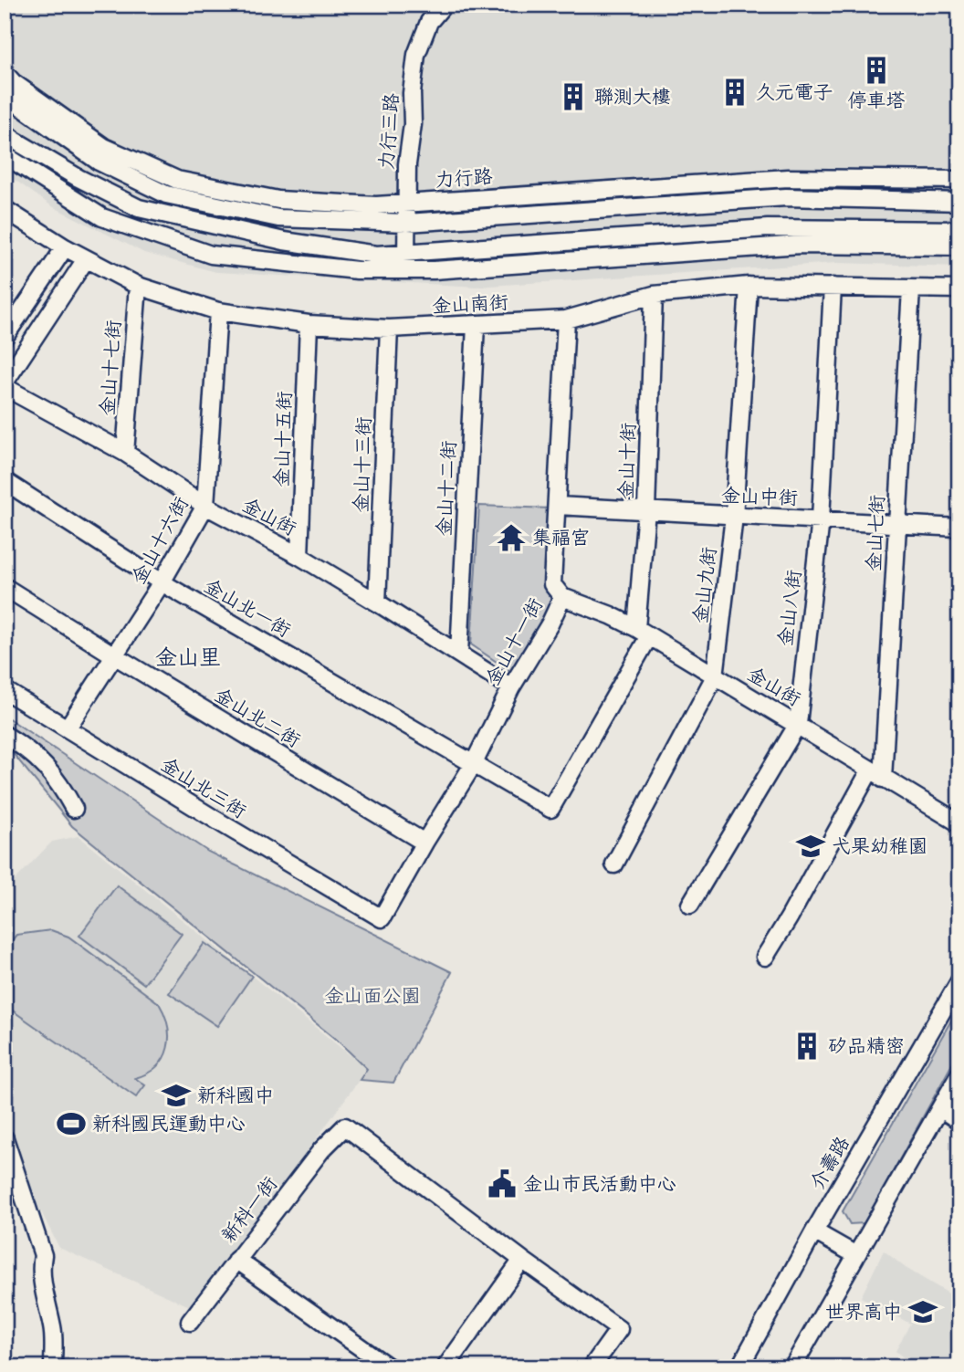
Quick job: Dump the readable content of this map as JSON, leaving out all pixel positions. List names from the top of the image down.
{
  "streets": {
    "street": [
      "力行三路",
      "力行路",
      "金山南街",
      "金山十七街",
      "金山十五街",
      "金山十街",
      "金山十三街",
      "金山十二街",
      "金山中街",
      "金山街",
      "金山七街",
      "金山十六街",
      "金山九街",
      "金山北一街",
      "金山八街",
      "金山十一街",
      "金山北二街",
      "金山北三街",
      "介壽路",
      "新科一街"
    ]
  },
  "crossings": [
    ["力行三路", "力行路"],
    ["金山南街", "金山十七街"],
    ["金山南街", "金山十五街"],
    ["金山南街", "金山十街"],
    ["金山南街", "金山十三街"],
    ["金山南街", "金山十二街"],
    ["金山南街", "金山七街"],
    ["金山南街", "金山十六街"],
    ["金山南街", "金山九街"],
    ["金山南街", "金山八街"],
    ["金山南街", "金山十一街"],
    ["金山十七街", "金山街"],
    ["金山十五街", "金山街"],
    ["金山十街", "金山中街"],
    ["金山十街", "金山街"],
    ["金山十街", "金山北一街"],
    ["金山十三街", "金山街"],
    ["金山十二街", "金山街"],
    ["金山中街", "金山七街"],
    ["金山中街", "金山九街"],
    ["金山中街", "金山八街"],
    ["金山中街", "金山十一街"],
    ["金山街", "金山七街"],
    ["金山街", "金山十六街"],
    ["金山街", "金山九街"],
    ["金山街", "金山八街"],
    ["金山街", "金山十一街"],
    ["金山十六街", "金山北一街"],
    ["金山十六街", "金山北二街"],
    ["金山十六街", "金山北三街"],
    ["金山北一街", "金山十一街"],
    ["金山十一街", "金山北二街"],
    ["金山十一街", "金山北三街"]
  ],
  "districts": ["金山里"],
  "parks": ["金山面公園"],
  "places": {
    "building": [
      "停車塔",
      "久元電子",
      "聯測大樓",
      "矽品精密"
    ],
    "temple": ["集福宮"],
    "school or university": ["弋果幼稚園", "新科國中", "世界高中"],
    "sports": ["新科國民運動中心"],
    "public building": ["金山市民活動中心"]
  }
}
